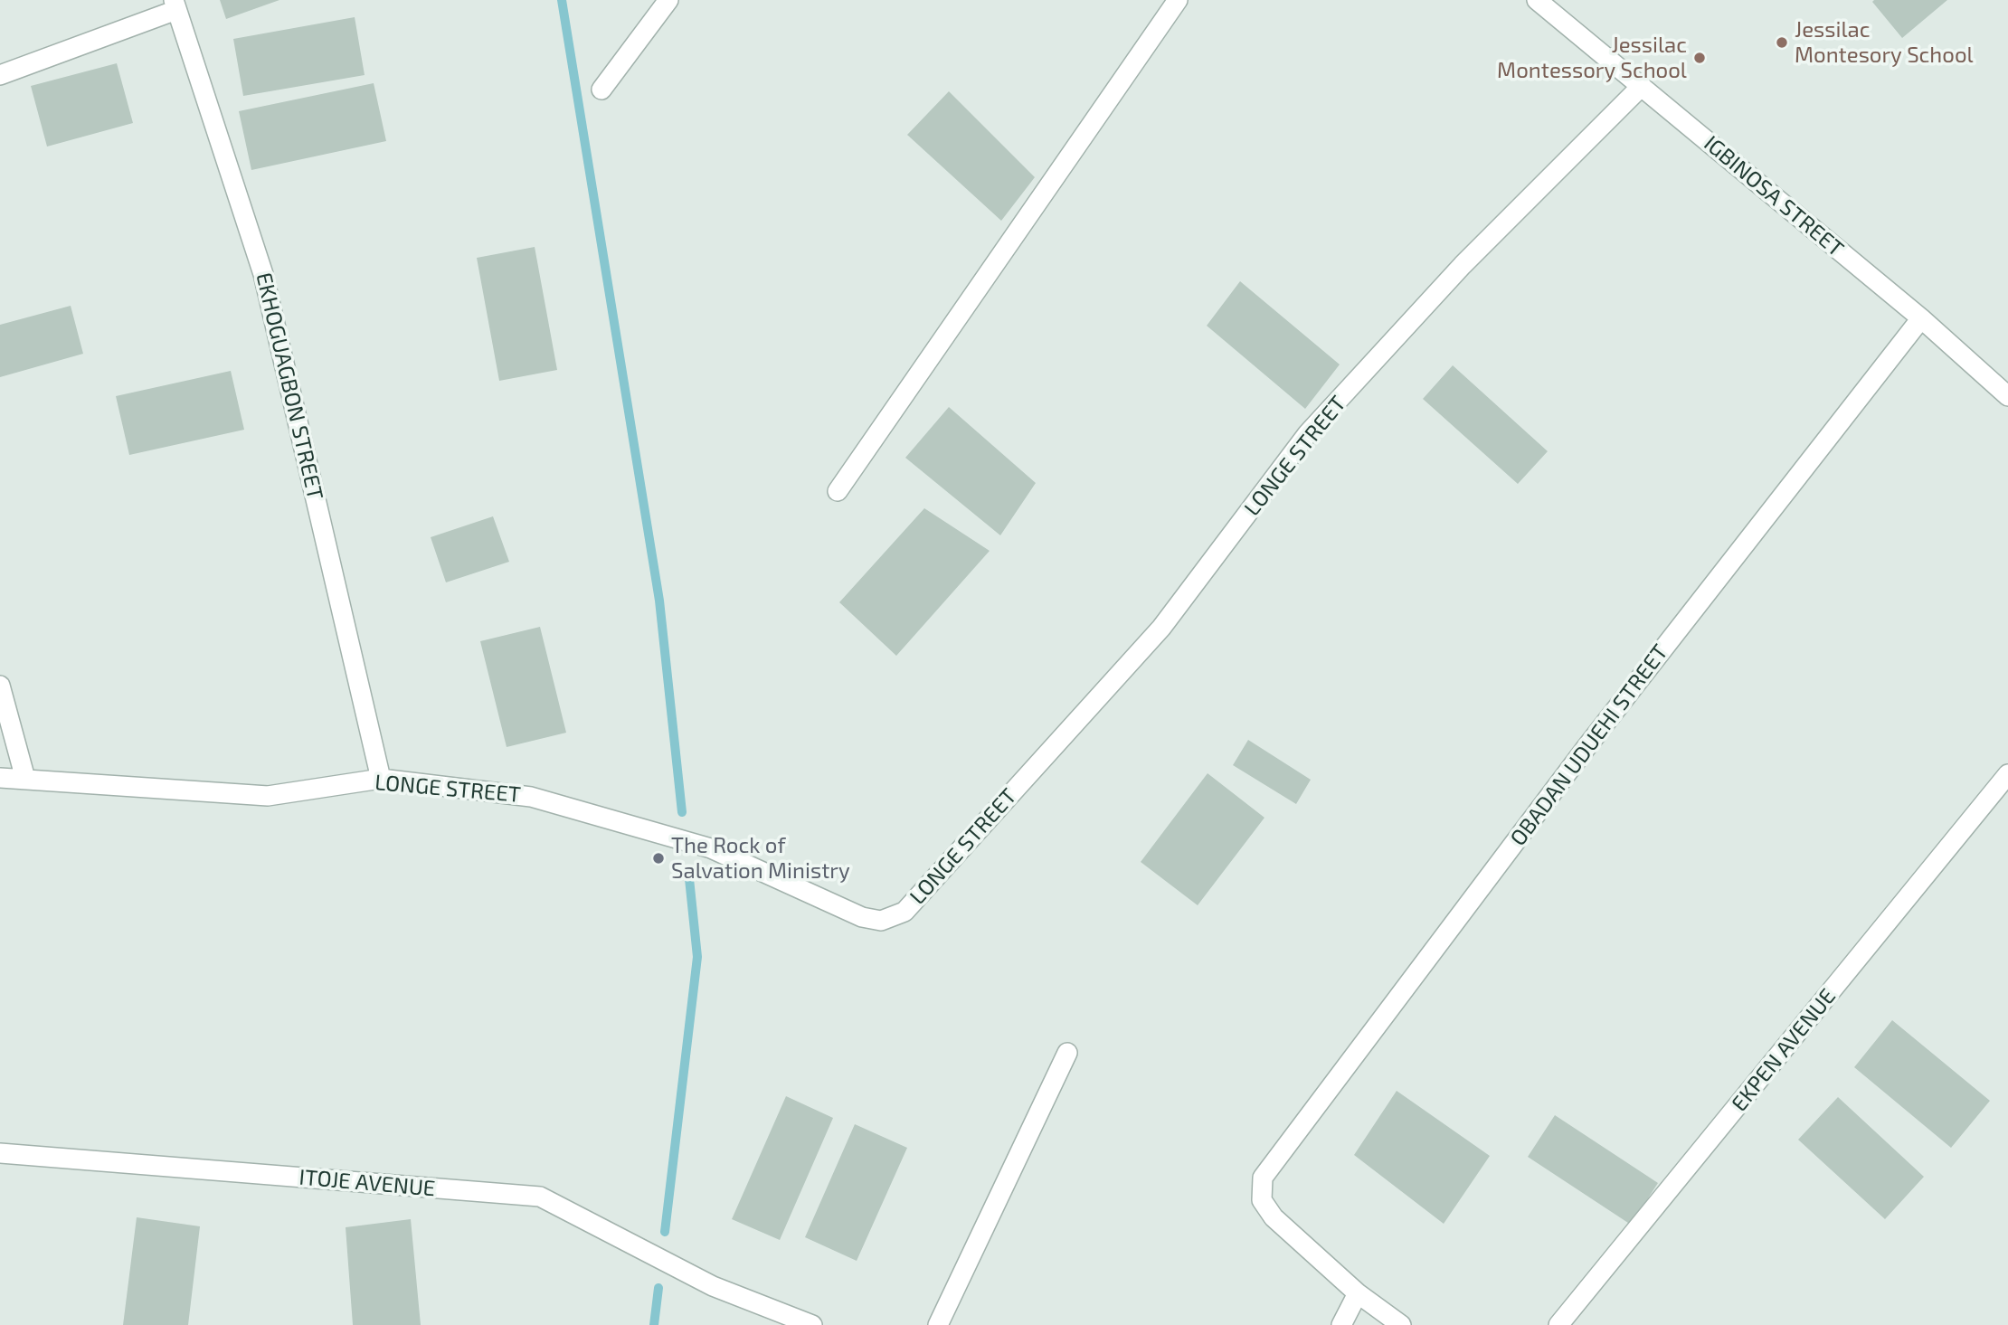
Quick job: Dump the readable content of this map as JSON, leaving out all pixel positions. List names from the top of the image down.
{
  "streets": {
    "street": [
      "IGBINOSA STREET",
      "EKHOGUAGBON STREET",
      "LONGE STREET",
      "OBADAN UDUEHI STREET",
      "EKPEN AVENUE",
      "ITOJE AVENUE"
    ]
  },
  "crossings": [
    ["IGBINOSA STREET", "LONGE STREET"],
    ["IGBINOSA STREET", "OBADAN UDUEHI STREET"],
    ["EKHOGUAGBON STREET", "LONGE STREET"]
  ],
  "places": ["Jessilac Montesory School", "Jessilac Montessory School", "The Rock of Salvation Ministry"]
}
